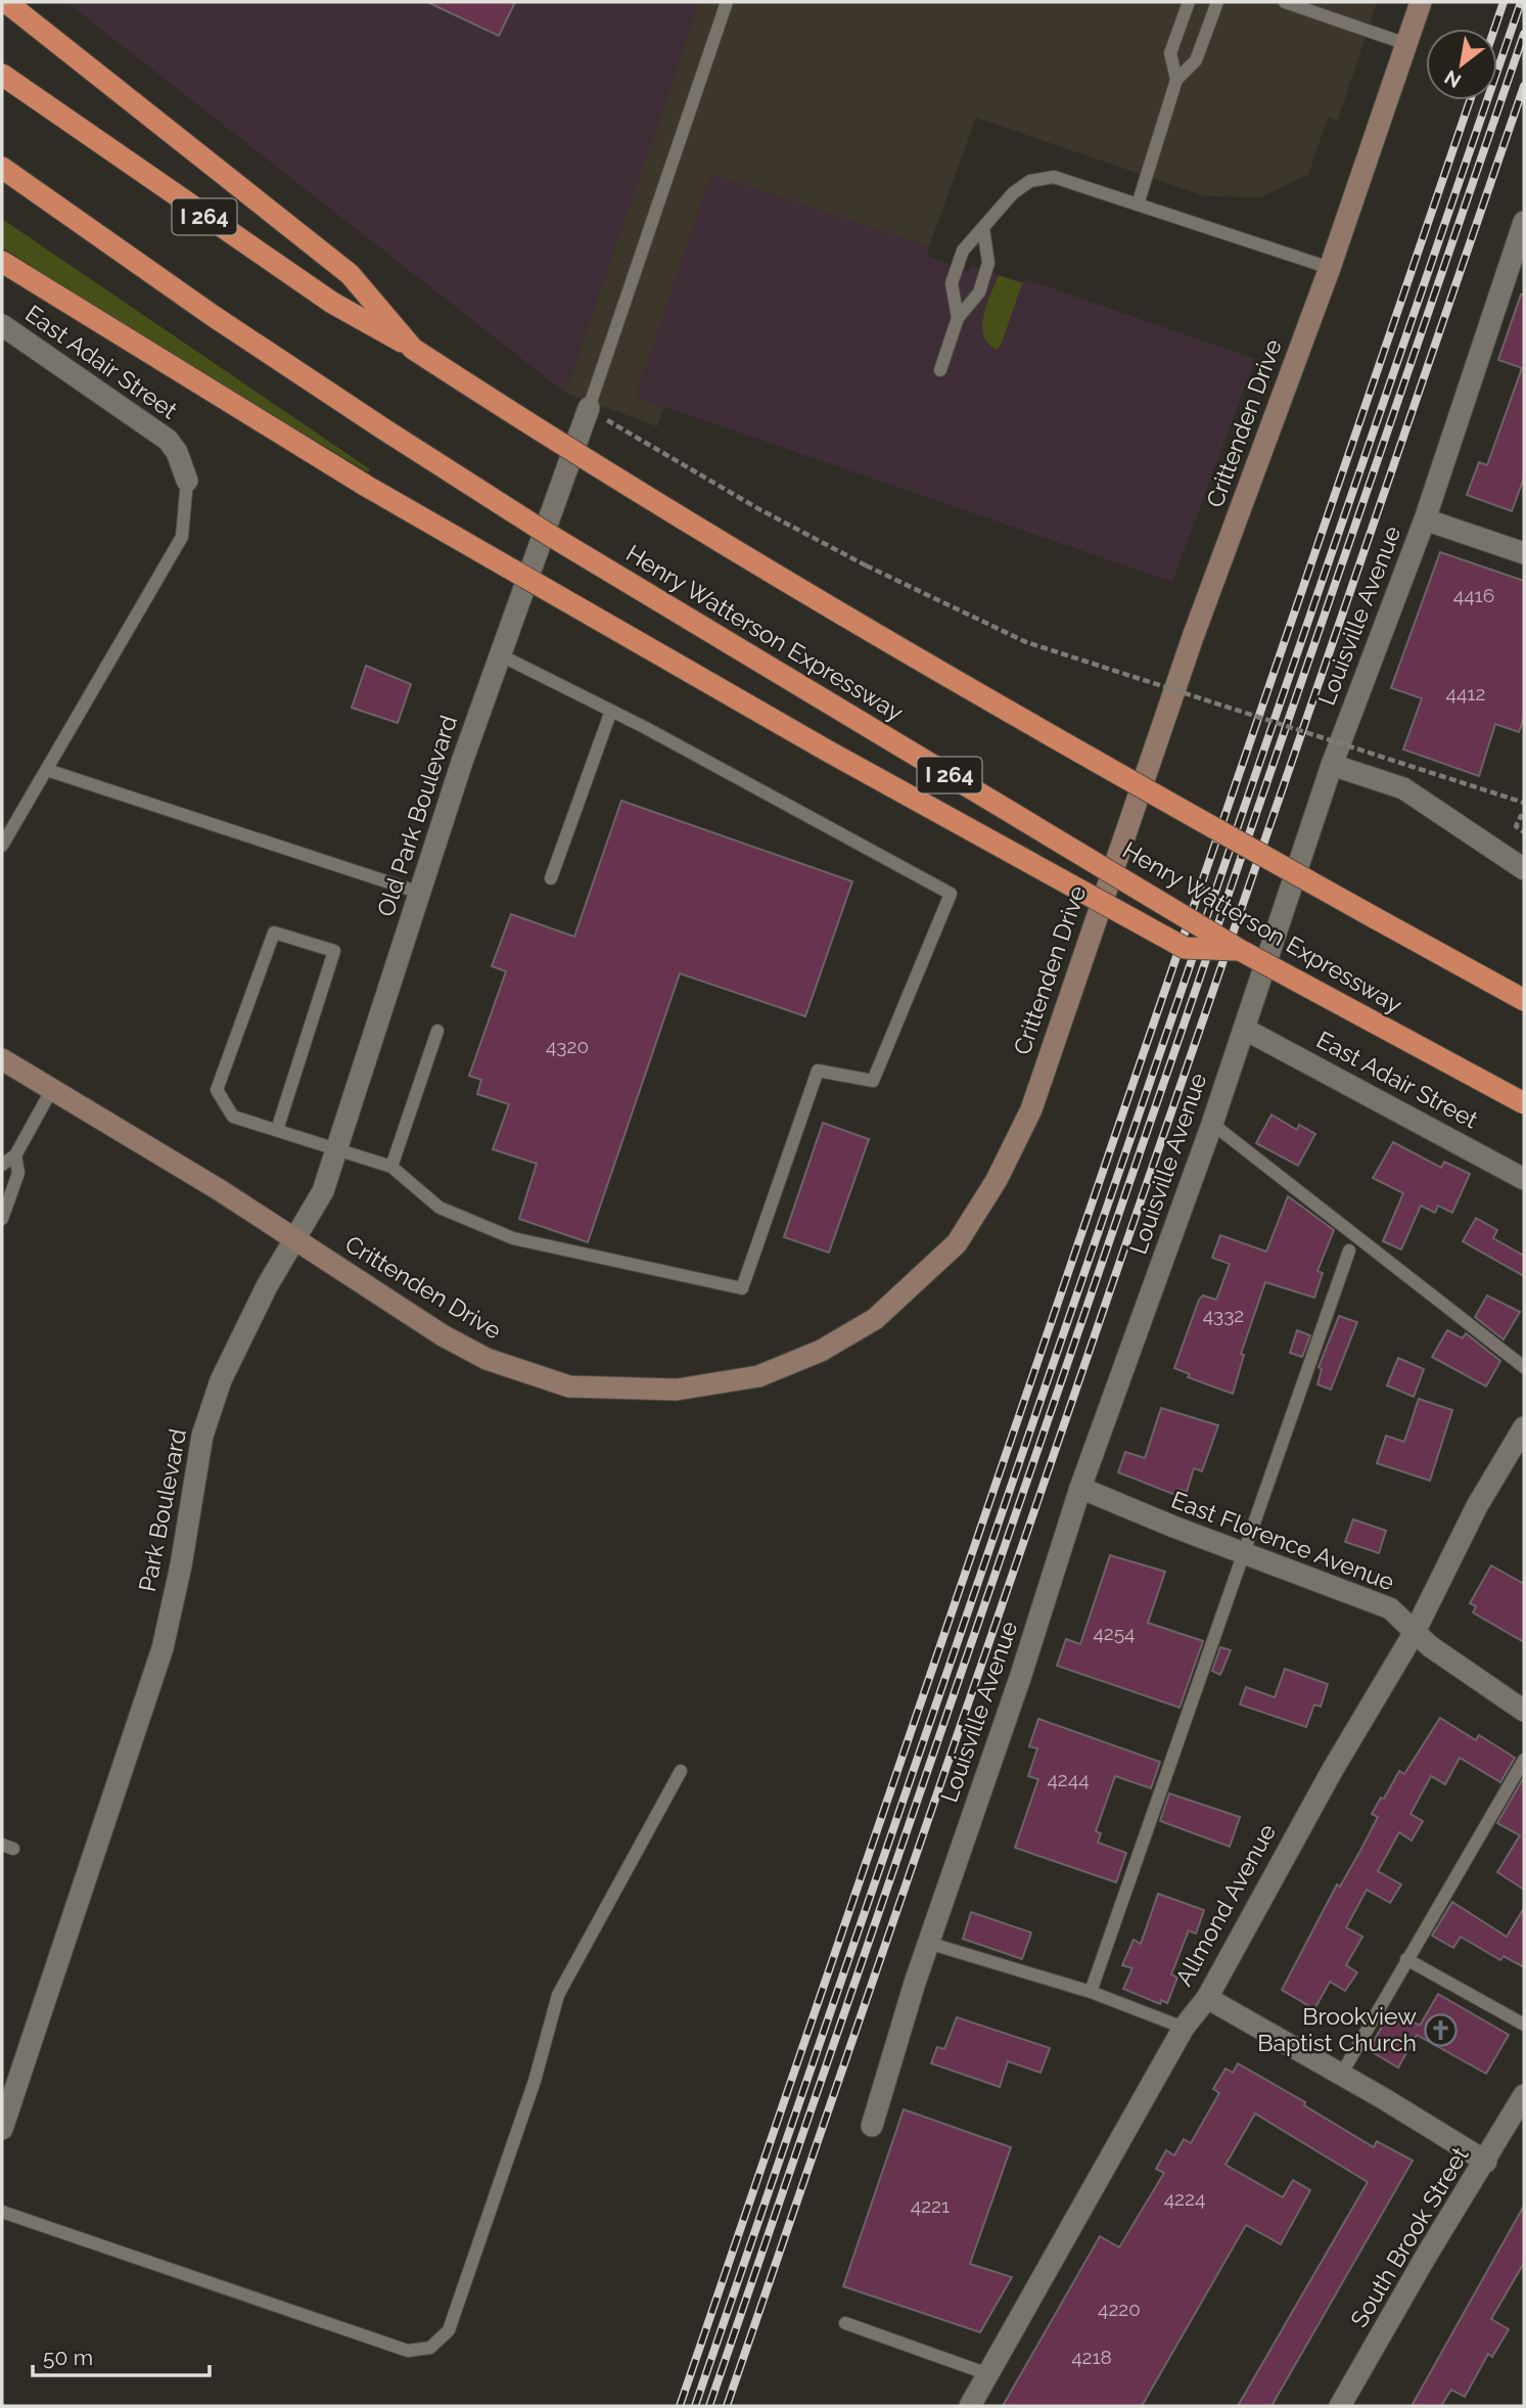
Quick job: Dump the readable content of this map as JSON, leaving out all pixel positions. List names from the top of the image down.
{
  "streets": {
    "highway": ["I 264", "Henry Watterson Expressway"],
    "main road": ["Crittenden Drive"],
    "street": [
      "East Adair Street",
      "Louisville Avenue",
      "Old Park Boulevard",
      "Park Boulevard",
      "East Florence Avenue",
      "Allmond Avenue",
      "South Brook Street"
    ]
  },
  "crossings": [
    ["East Adair Street", "Louisville Avenue"],
    ["Crittenden Drive", "Old Park Boulevard"],
    ["Crittenden Drive", "Park Boulevard"],
    ["Louisville Avenue", "East Florence Avenue"],
    ["Old Park Boulevard", "Park Boulevard"],
    ["East Florence Avenue", "Allmond Avenue"]
  ],
  "places": {
    "church": ["Brookview Baptist Church"]
  },
  "house_numbers": [
    "4416",
    "4412",
    "4320",
    "4332",
    "4254",
    "4244",
    "4224",
    "4221",
    "4220",
    "4218"
  ],
  "scale_bar": "50 m",
  "north": "bottom left"
}
